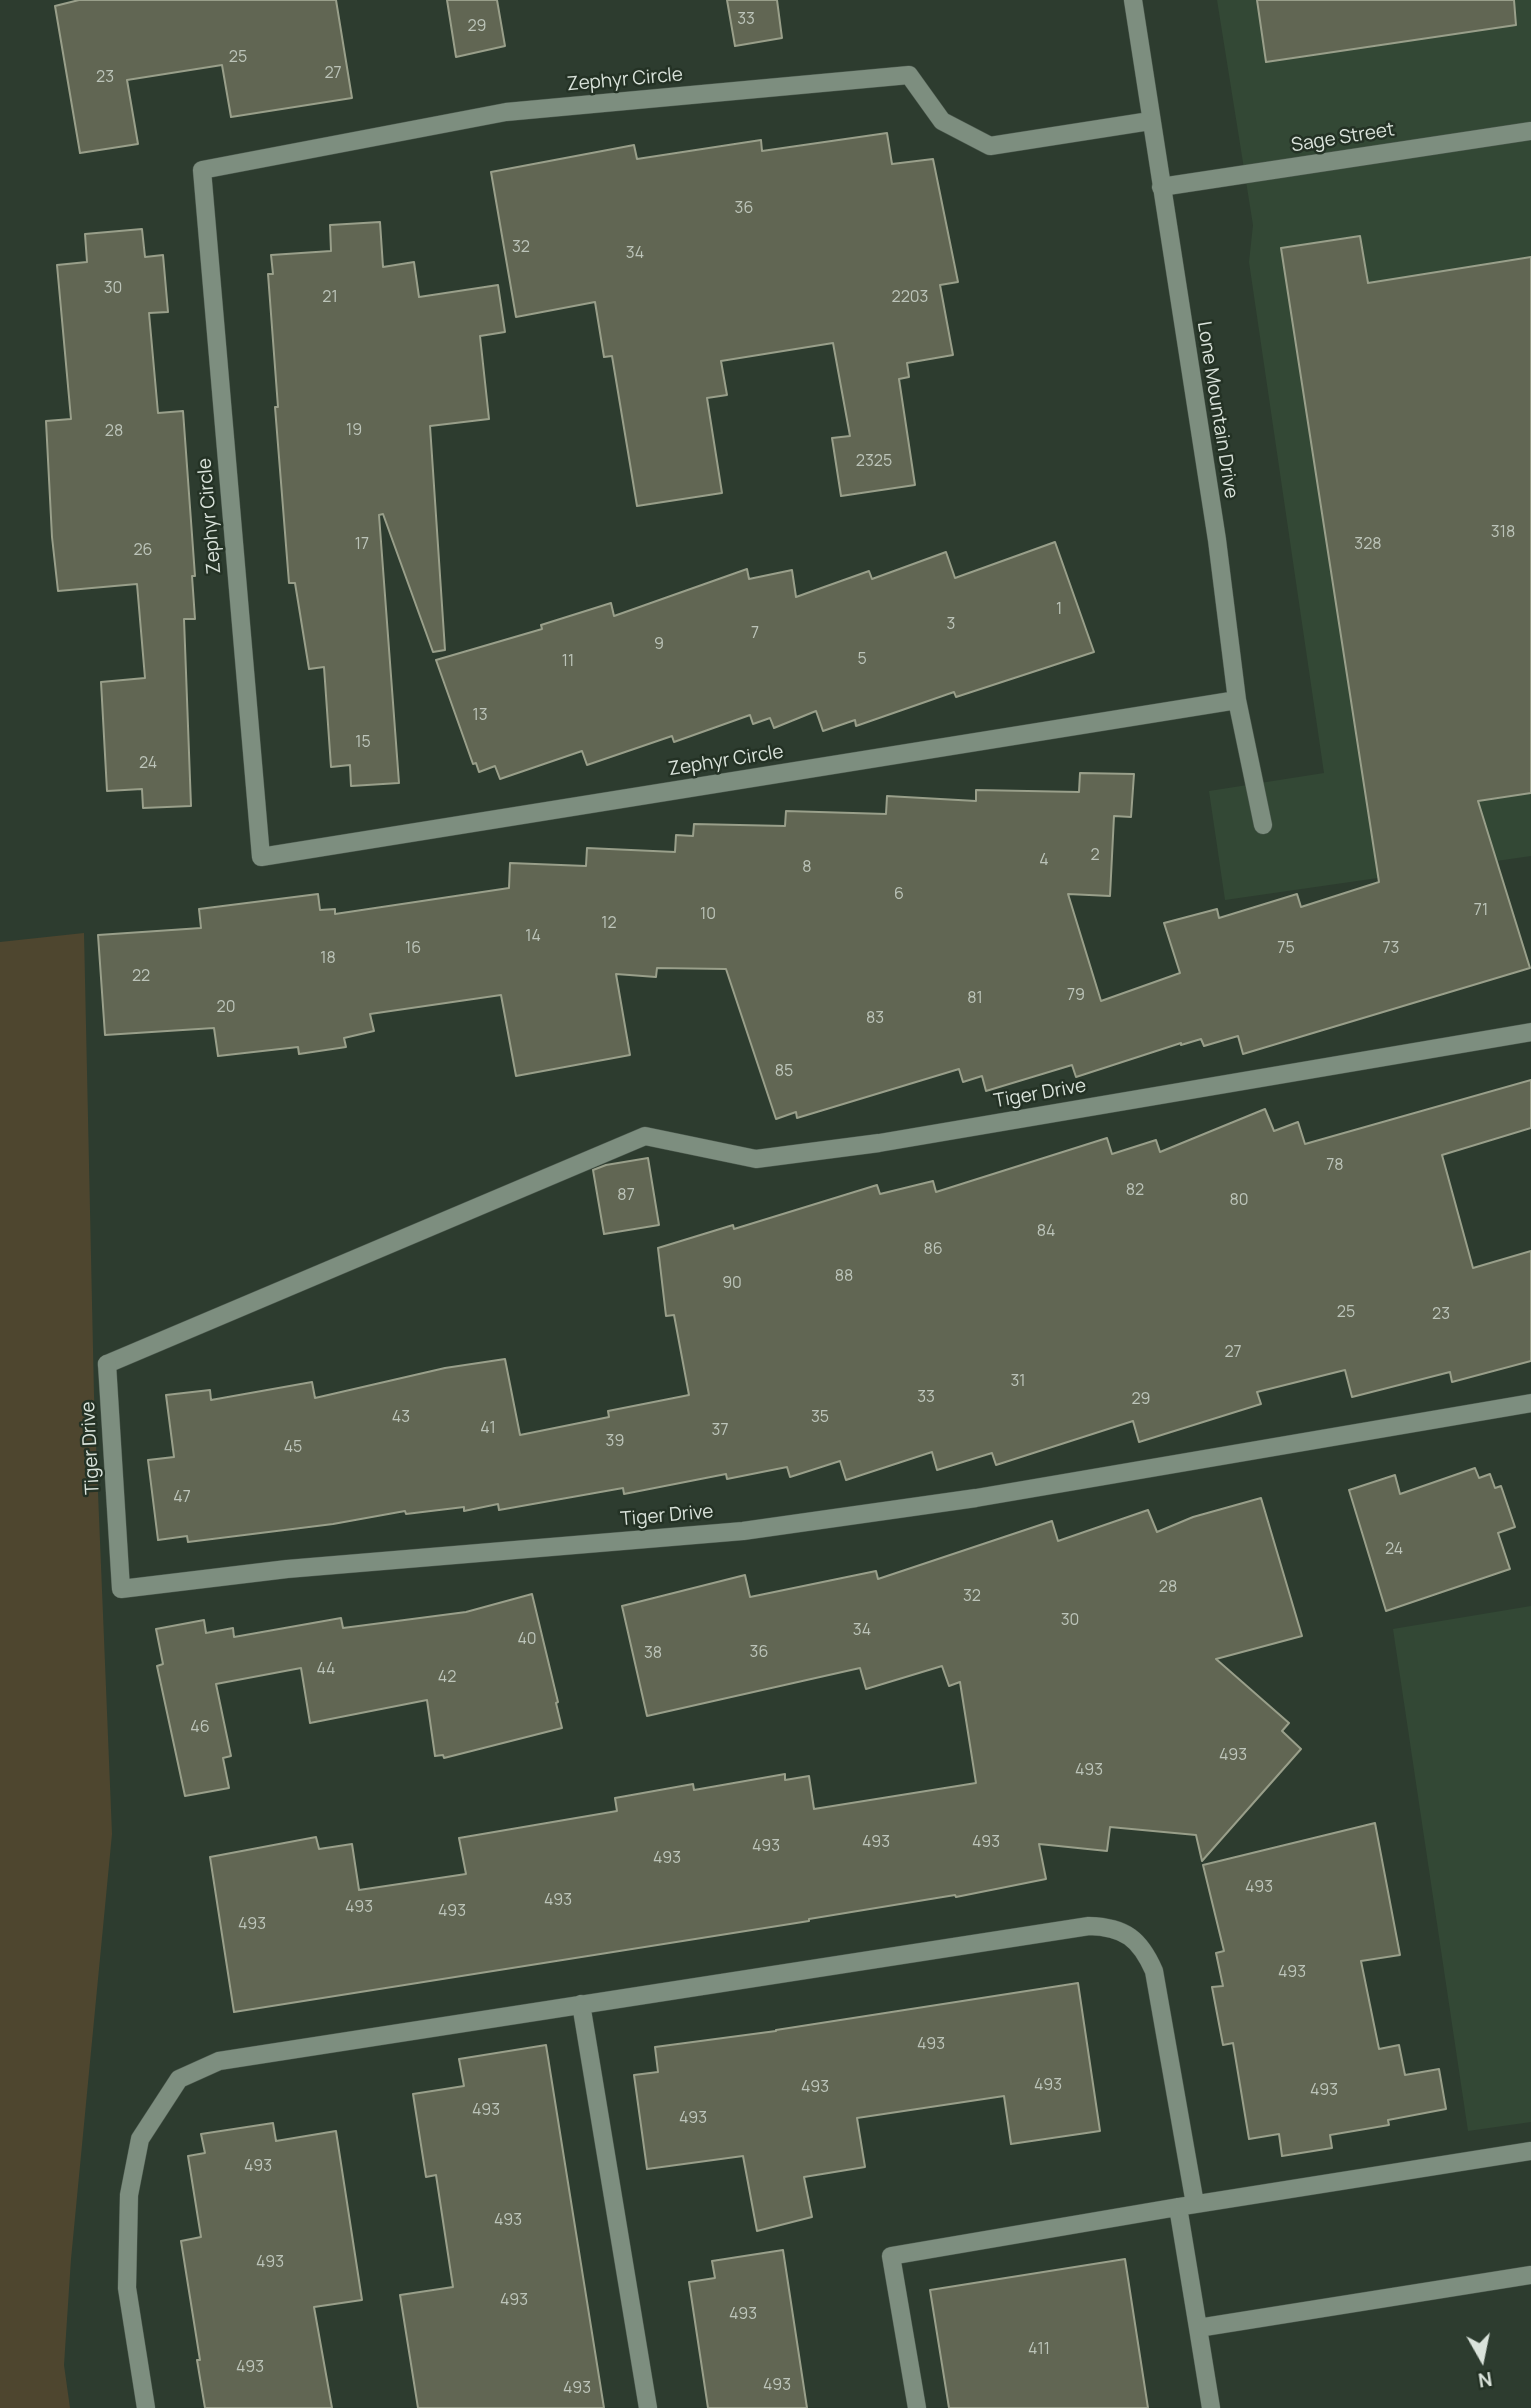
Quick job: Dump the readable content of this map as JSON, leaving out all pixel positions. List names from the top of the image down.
{
  "streets": {
    "street": [
      "Zephyr Circle",
      "Sage Street",
      "Lone Mountain Drive",
      "Tiger Drive"
    ]
  },
  "crossings": [
    ["Zephyr Circle", "Lone Mountain Drive"],
    ["Sage Street", "Lone Mountain Drive"]
  ],
  "house_numbers": [
    "33",
    "29",
    "25",
    "27",
    "23",
    "36",
    "32",
    "34",
    "30",
    "21",
    "2203",
    "19",
    "28",
    "2325",
    "318",
    "17",
    "328",
    "26",
    "1",
    "3",
    "7",
    "9",
    "5",
    "11",
    "13",
    "15",
    "24",
    "2",
    "4",
    "8",
    "6",
    "71",
    "10",
    "12",
    "14",
    "16",
    "75",
    "73",
    "18",
    "22",
    "79",
    "81",
    "20",
    "83",
    "85",
    "78",
    "82",
    "87",
    "80",
    "84",
    "86",
    "88",
    "90",
    "25",
    "23",
    "27",
    "31",
    "33",
    "29",
    "43",
    "35",
    "41",
    "37",
    "39",
    "45",
    "47",
    "24",
    "28",
    "32",
    "30",
    "34",
    "40",
    "36",
    "38",
    "44",
    "42",
    "46",
    "493",
    "493",
    "493",
    "493",
    "493",
    "493",
    "493",
    "493",
    "493",
    "493",
    "493",
    "493",
    "493",
    "493",
    "493",
    "493",
    "493",
    "493",
    "493",
    "493",
    "493",
    "493",
    "493",
    "411",
    "493",
    "493",
    "493"
  ],
  "north": "bottom"
}
